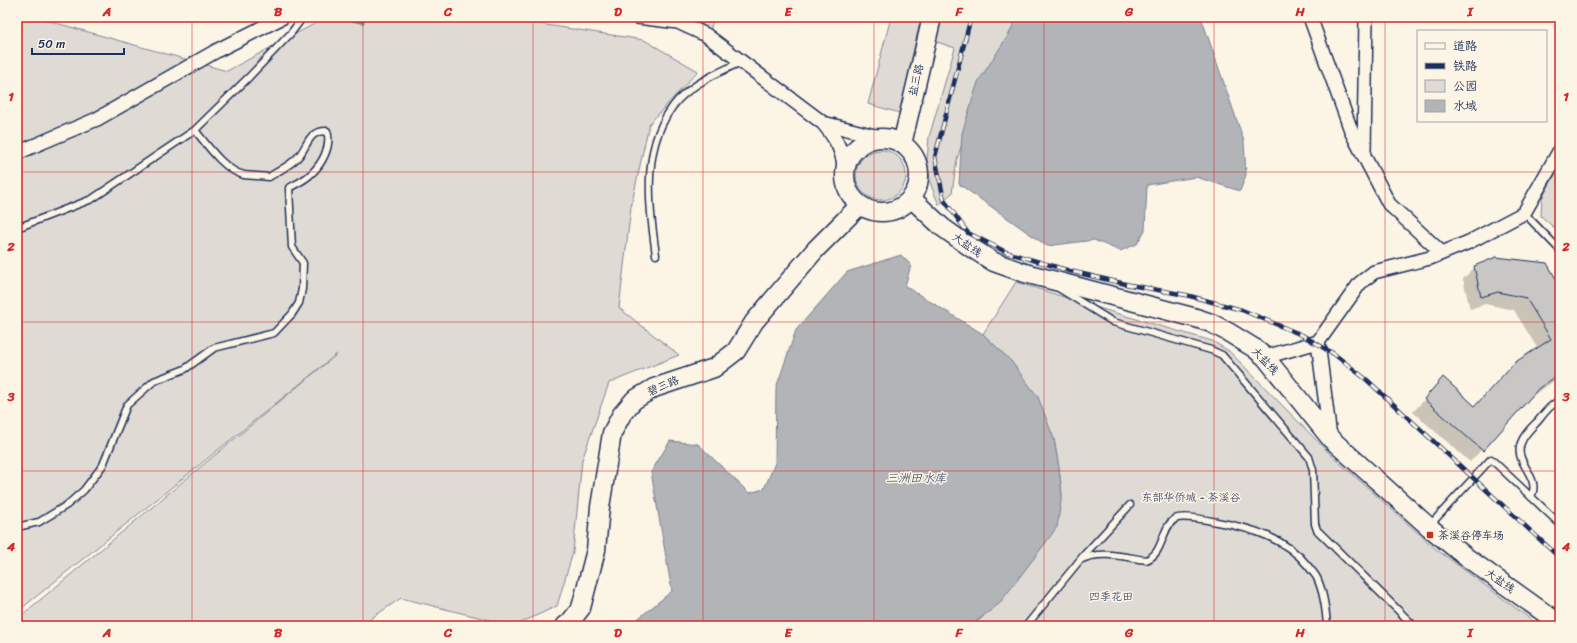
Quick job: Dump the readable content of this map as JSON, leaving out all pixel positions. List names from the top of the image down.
{
  "streets": {
    "main road": ["盐三路", "大盐线", "碧三路"]
  },
  "crossings": [
    ["盐三路", "大盐线"],
    ["盐三路", "碧三路"],
    ["大盐线", "碧三路"]
  ],
  "water": ["三洲田水库"],
  "parks": ["东部华侨城 - 茶溪谷", "四季花田"],
  "places": {
    "transit": ["茶溪谷停车场"]
  },
  "legend": [
    "道路",
    "铁路",
    "公园",
    "水域"
  ],
  "scale_bar": "50 m",
  "grid": {
    "columns": [
      "A",
      "B",
      "C",
      "D",
      "E",
      "F",
      "G",
      "H",
      "I"
    ],
    "rows": [
      "1",
      "2",
      "3",
      "4"
    ]
  }
}
